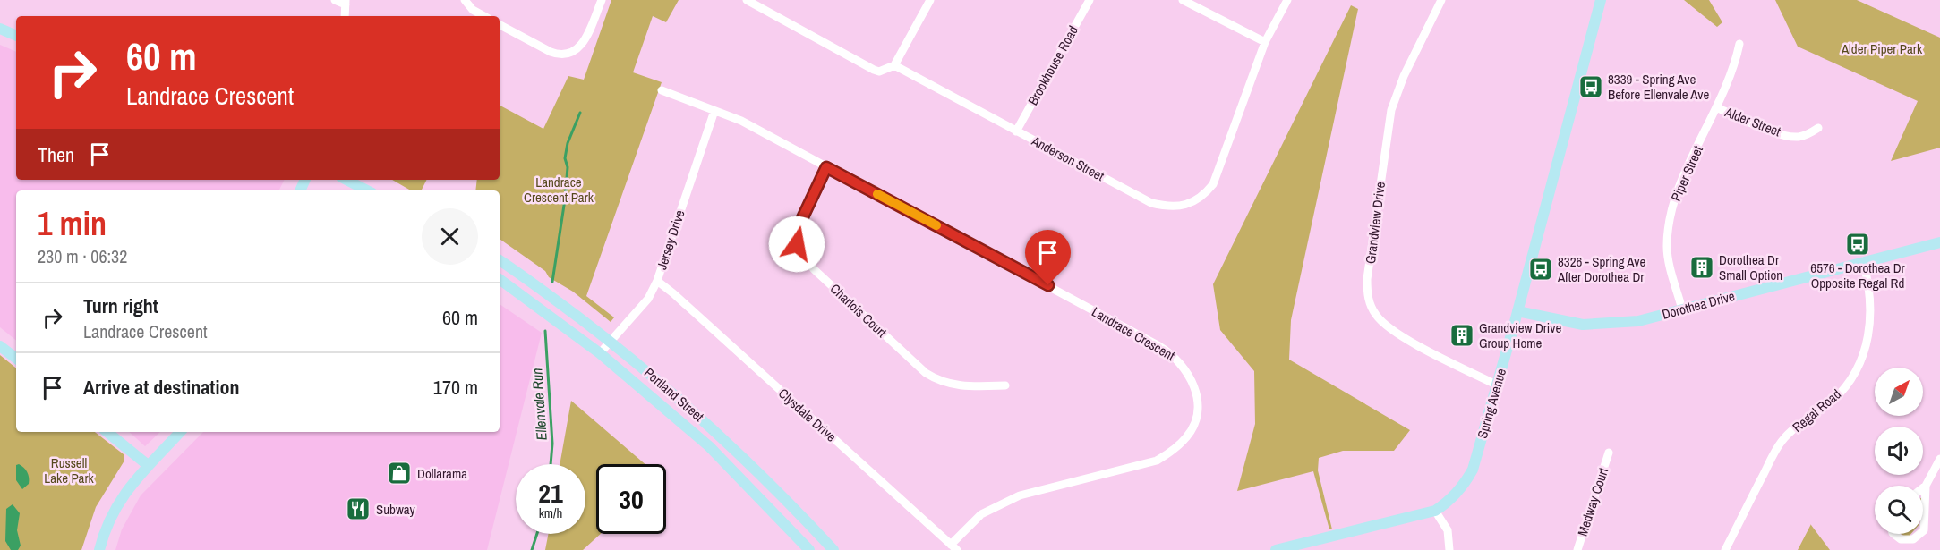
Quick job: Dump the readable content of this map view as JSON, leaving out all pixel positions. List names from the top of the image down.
{
  "streets": {
    "street": [
      "Brookhouse Road",
      "Alder Street",
      "Anderson Street",
      "Piper Street",
      "Grandview Drive",
      "Jersey Drive",
      "Dorothea Drive",
      "Charlois Court",
      "Landrace Crescent",
      "Portland Street",
      "Spring Avenue",
      "Regal Road",
      "Clysdale Drive",
      "Medway Court"
    ]
  },
  "crossings": [
    ["Brookhouse Road", "Anderson Street"],
    ["Alder Street", "Piper Street"],
    ["Piper Street", "Dorothea Drive"],
    ["Grandview Drive", "Spring Avenue"],
    ["Jersey Drive", "Landrace Crescent"],
    ["Jersey Drive", "Portland Street"],
    ["Jersey Drive", "Clysdale Drive"],
    ["Dorothea Drive", "Spring Avenue"],
    ["Dorothea Drive", "Regal Road"],
    ["Charlois Court", "Landrace Crescent"],
    ["Landrace Crescent", "Clysdale Drive"]
  ],
  "water": ["Ellenvale Run"],
  "parks": ["Alder Piper Park", "Landrace Crescent Park", "Russell Lake Park"],
  "places": {
    "bus stop": ["8339 - Spring Ave Before Ellenvale Ave", "6576 - Dorothea Dr Opposite Regal Rd", "8326 - Spring Ave After Dorothea Dr"],
    "building": ["Dorothea Dr Small Option", "Grandview Drive Group Home"],
    "shop": ["Dollarama"],
    "restaurant": ["Subway"]
  },
  "north": "top right",
  "page": {
    "turn": ["60 m", "Landrace Crescent"],
    "then": "Then",
    "heading": ["1 min", "230 m · 06:32"],
    "list": [
      {
        "name": "Turn right",
        "note": "Landrace Crescent",
        "value": "60 m"
      },
      {
        "name": "Arrive at destination",
        "value": "170 m"
      }
    ],
    "speed": "21 km/h",
    "limit": "30"
  }
}
